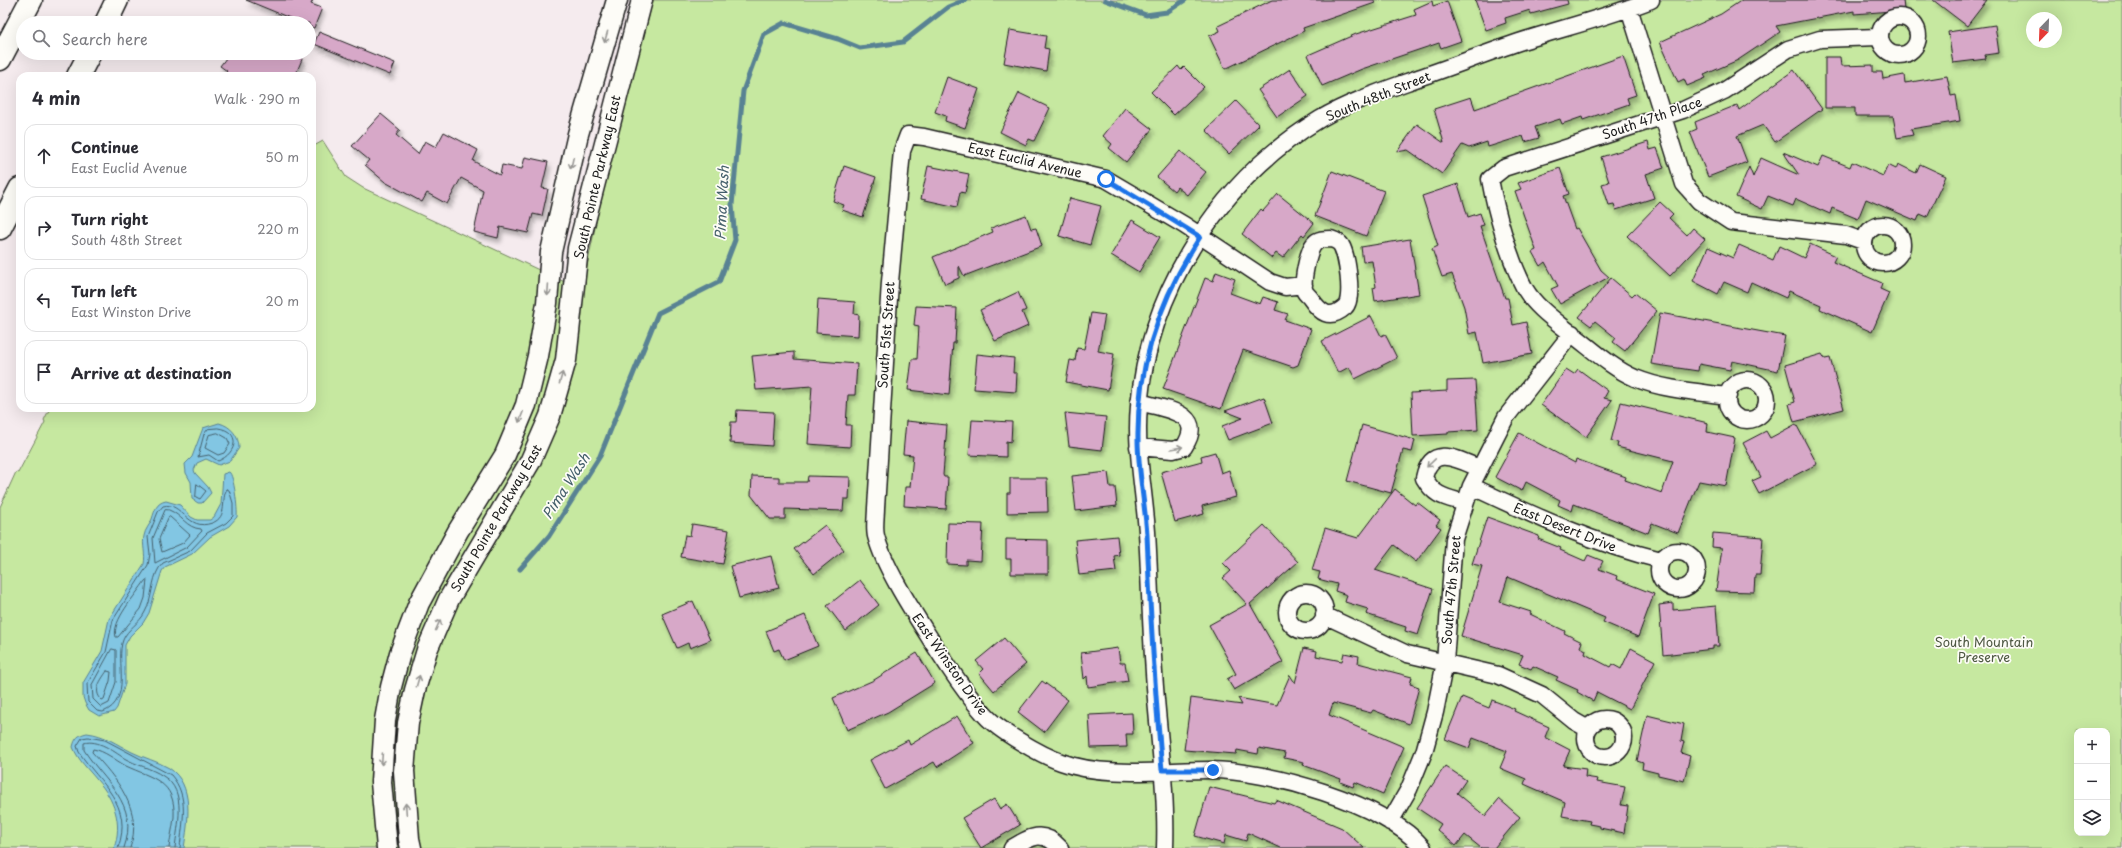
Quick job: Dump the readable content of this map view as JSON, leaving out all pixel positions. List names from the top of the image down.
{
  "streets": {
    "main road": ["South Pointe Parkway East"],
    "street": [
      "South 48th Street",
      "South 47th Place",
      "East Euclid Avenue",
      "South 51st Street",
      "East Desert Drive",
      "South 47th Street",
      "East Winston Drive"
    ]
  },
  "crossings": [
    ["South 48th Street", "East Euclid Avenue"],
    ["South 48th Street", "East Winston Drive"],
    ["South 47th Place", "South 47th Street"],
    ["East Euclid Avenue", "South 51st Street"],
    ["South 51st Street", "East Winston Drive"],
    ["East Desert Drive", "South 47th Street"],
    ["South 47th Street", "East Winston Drive"]
  ],
  "water": ["Pima Wash"],
  "parks": ["South Mountain Preserve"],
  "north": "bottom left",
  "page": {
    "search": "Search here",
    "heading": ["4 min", "Walk · 290 m"],
    "list": [
      ["Continue", "East Euclid Avenue", "50 m"],
      ["Turn right", "South 48th Street", "220 m"],
      ["Turn left", "East Winston Drive", "20 m"],
      "Arrive at destination"
    ],
    "map_buttons": ["+", "−"]
  }
}
